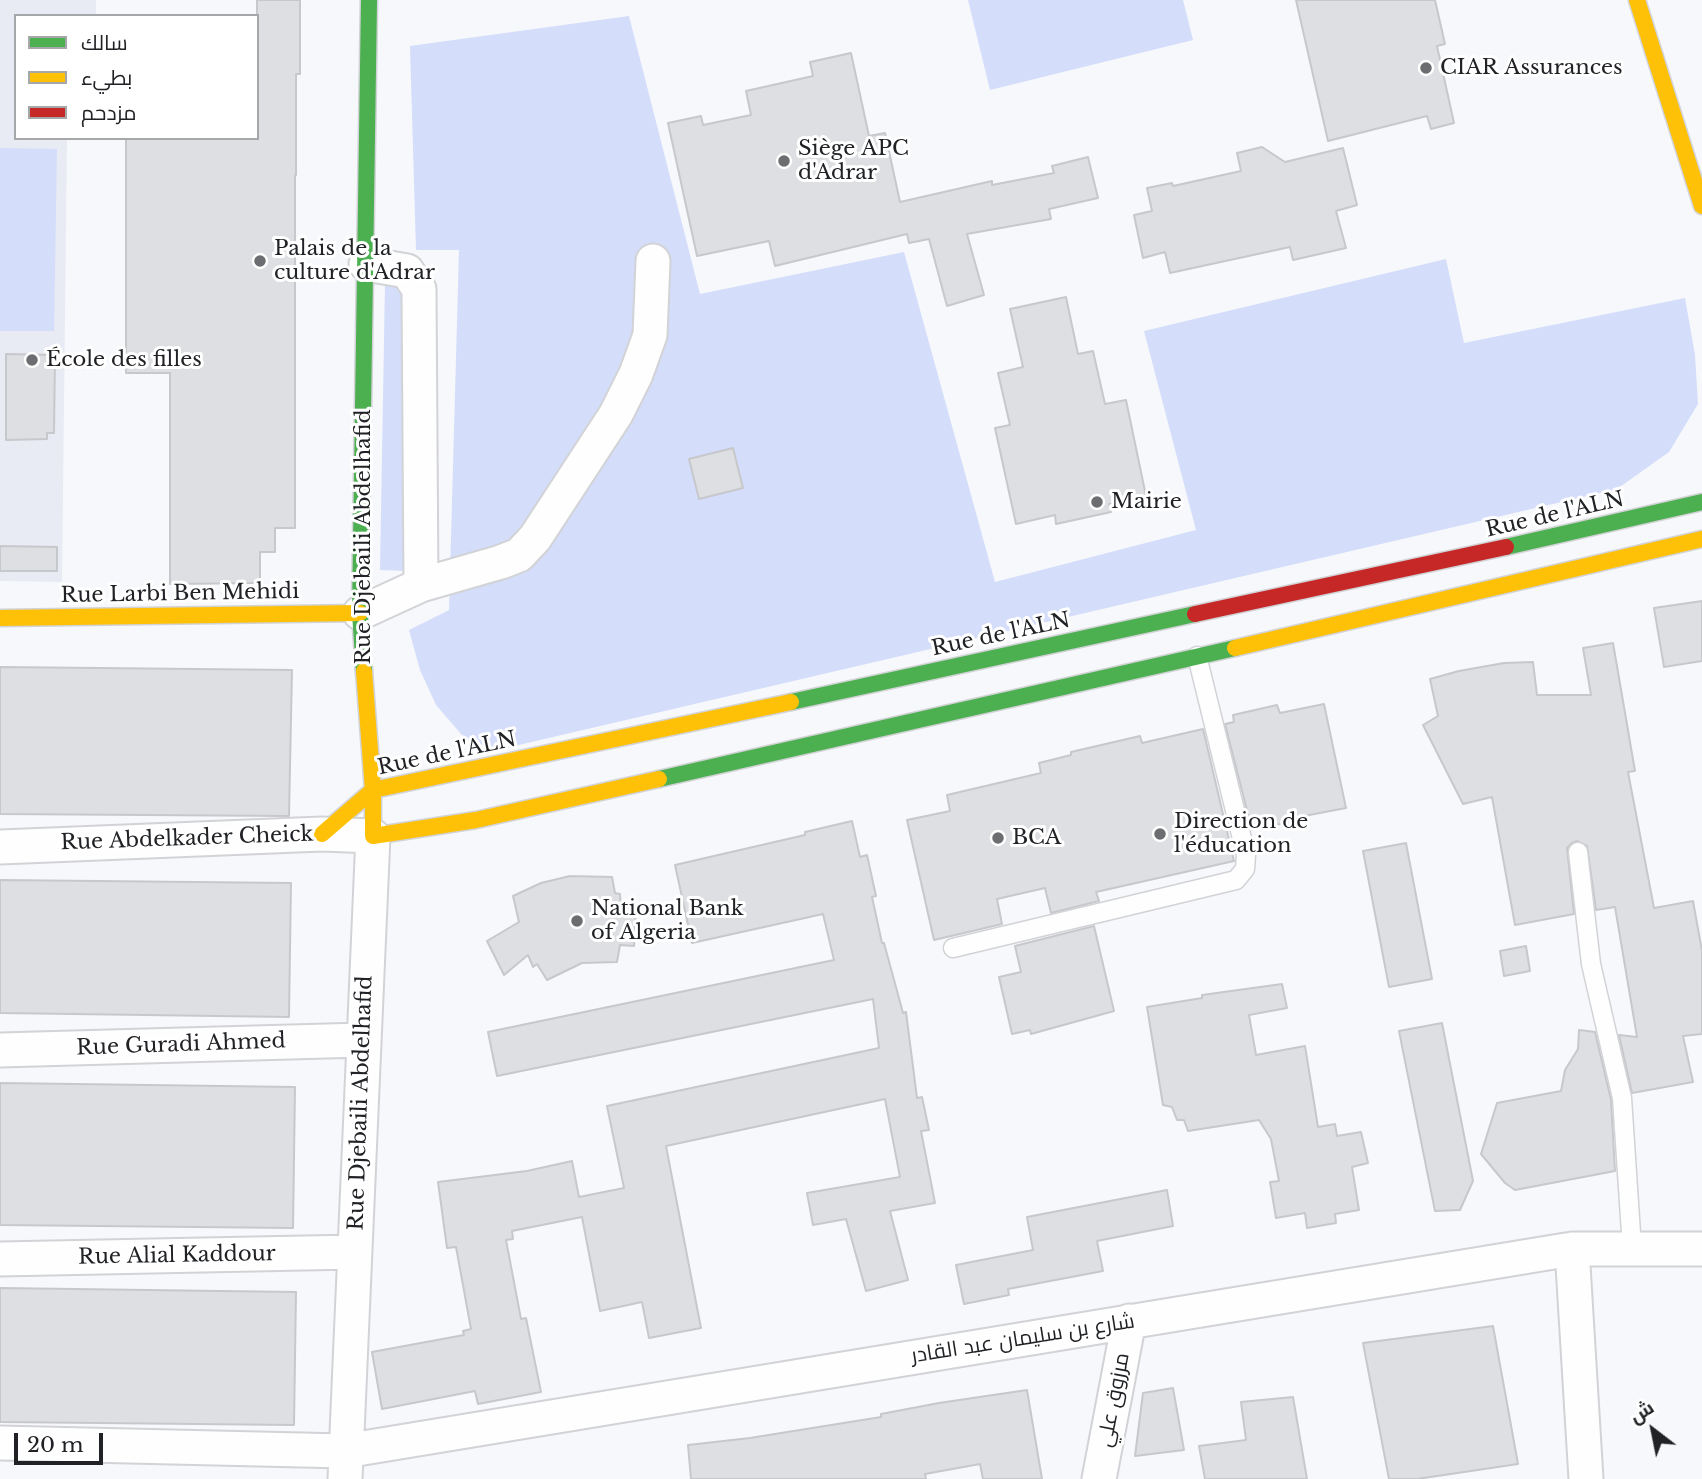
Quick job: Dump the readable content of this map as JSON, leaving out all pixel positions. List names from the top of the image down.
{
  "streets": {
    "street": [
      "Rue de l'ALN",
      "Rue Djebaili Abdelhafid",
      "Rue Larbi Ben Mehidi",
      "Rue Abdelkader Cheick",
      "Rue Guradi Ahmed",
      "Rue Alial Kaddour",
      "شارع بن سليمان عبد القادر",
      "مرزوق علي"
    ]
  },
  "crossings": [
    ["Rue de l'ALN", "Rue Djebaili Abdelhafid"],
    ["Rue de l'ALN", "Rue Abdelkader Cheick"],
    ["Rue Djebaili Abdelhafid", "Rue Larbi Ben Mehidi"],
    ["Rue Djebaili Abdelhafid", "Rue Abdelkader Cheick"],
    ["Rue Djebaili Abdelhafid", "Rue Guradi Ahmed"],
    ["Rue Djebaili Abdelhafid", "Rue Alial Kaddour"],
    ["Rue Djebaili Abdelhafid", "شارع بن سليمان عبد القادر"],
    ["شارع بن سليمان عبد القادر", "مرزوق علي"]
  ],
  "places": [
    "CIAR Assurances",
    "Siège APC d'Adrar",
    "Palais de la culture d'Adrar",
    "École des filles",
    "Mairie",
    "Direction de l'éducation",
    "BCA",
    "National Bank of Algeria"
  ],
  "legend": ["سالك", "بطيء", "مزدحم"],
  "scale_bar": "20 m",
  "north": "top left"
}
